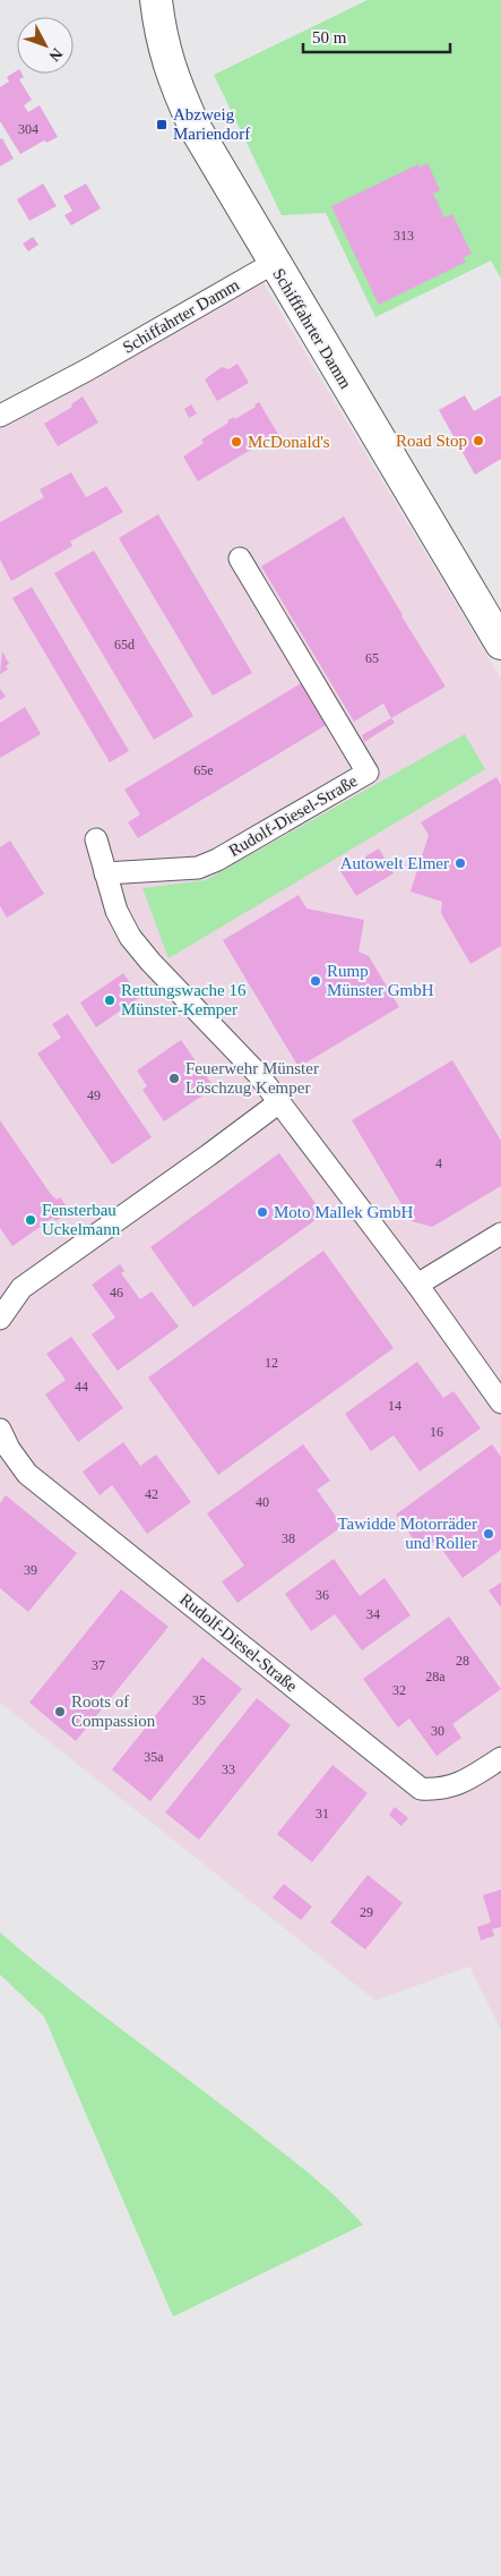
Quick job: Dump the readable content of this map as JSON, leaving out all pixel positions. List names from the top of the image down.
{
  "streets": {
    "main road": ["Schifffahrter Damm"],
    "street": ["Schiffahrter Damm", "Rudolf-Diesel-Straße"]
  },
  "crossings": [
    ["Schiffahrter Damm", "Schifffahrter Damm"]
  ],
  "places": {
    "transit": ["Abzweig Mariendorf"],
    "other": [
      "Road Stop",
      "McDonald's",
      "Autowelt Elmer",
      "Rump Münster GmbH",
      "Rettungswache 16 Münster-Kemper",
      "Feuerwehr Münster Löschzug Kemper",
      "Moto Mallek GmbH",
      "Fensterbau Uckelmann",
      "Tawidde Motorräder und Roller",
      "Roots of Compassion"
    ]
  },
  "house_numbers": [
    "304",
    "313",
    "65d",
    "65",
    "65e",
    "49",
    "4",
    "46",
    "12",
    "44",
    "14",
    "16",
    "42",
    "40",
    "38",
    "39",
    "36",
    "34",
    "28",
    "37",
    "28a",
    "32",
    "35",
    "30",
    "35a",
    "33",
    "31",
    "29"
  ],
  "scale_bar": "50 m",
  "north": "bottom right"
}
